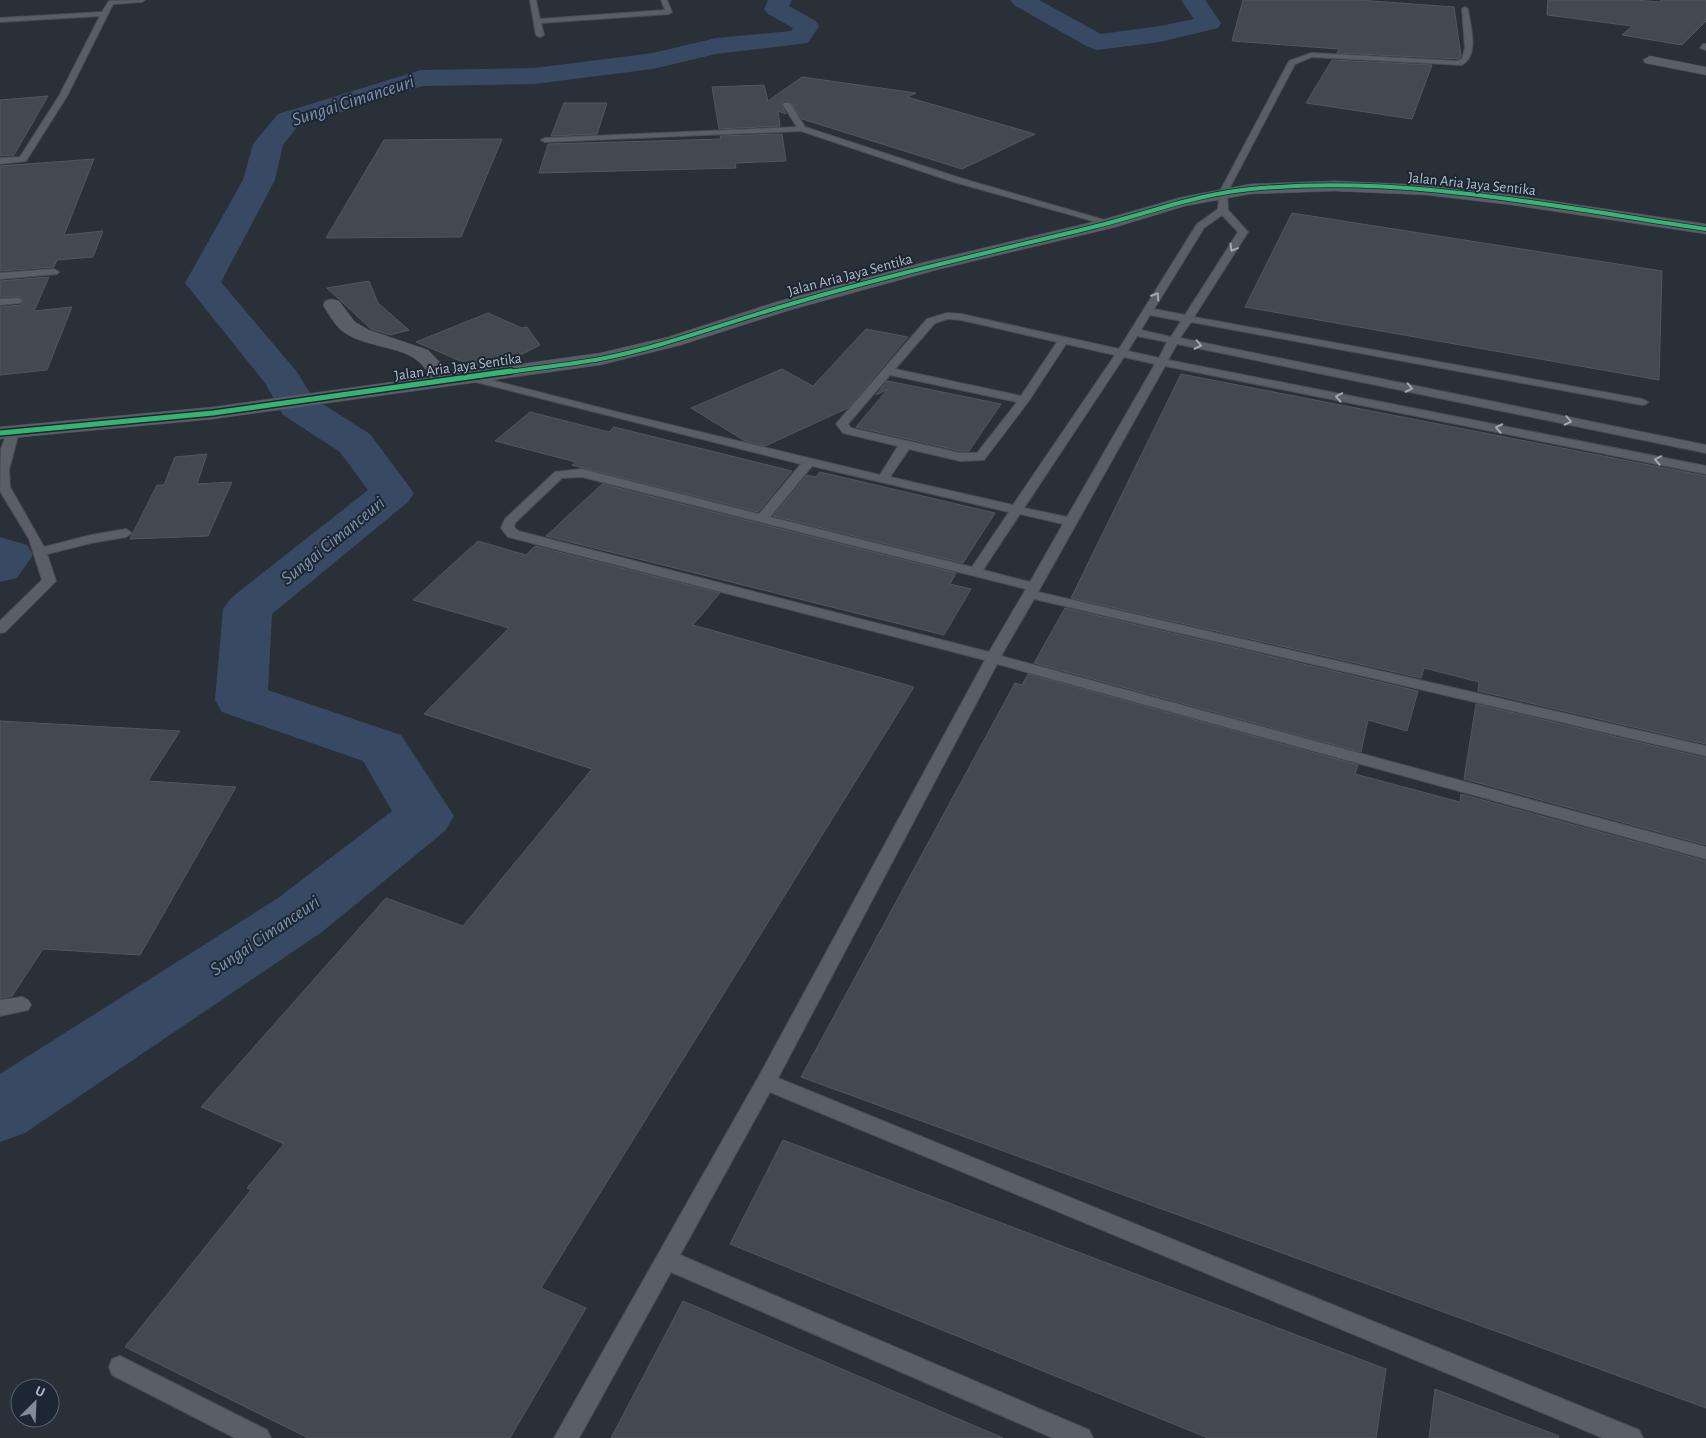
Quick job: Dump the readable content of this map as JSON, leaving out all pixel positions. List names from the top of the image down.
{
  "streets": {
    "street": ["Jalan Aria Jaya Sentika"]
  },
  "water": ["Sungai Cimanceuri"],
  "north": "top right"
}
